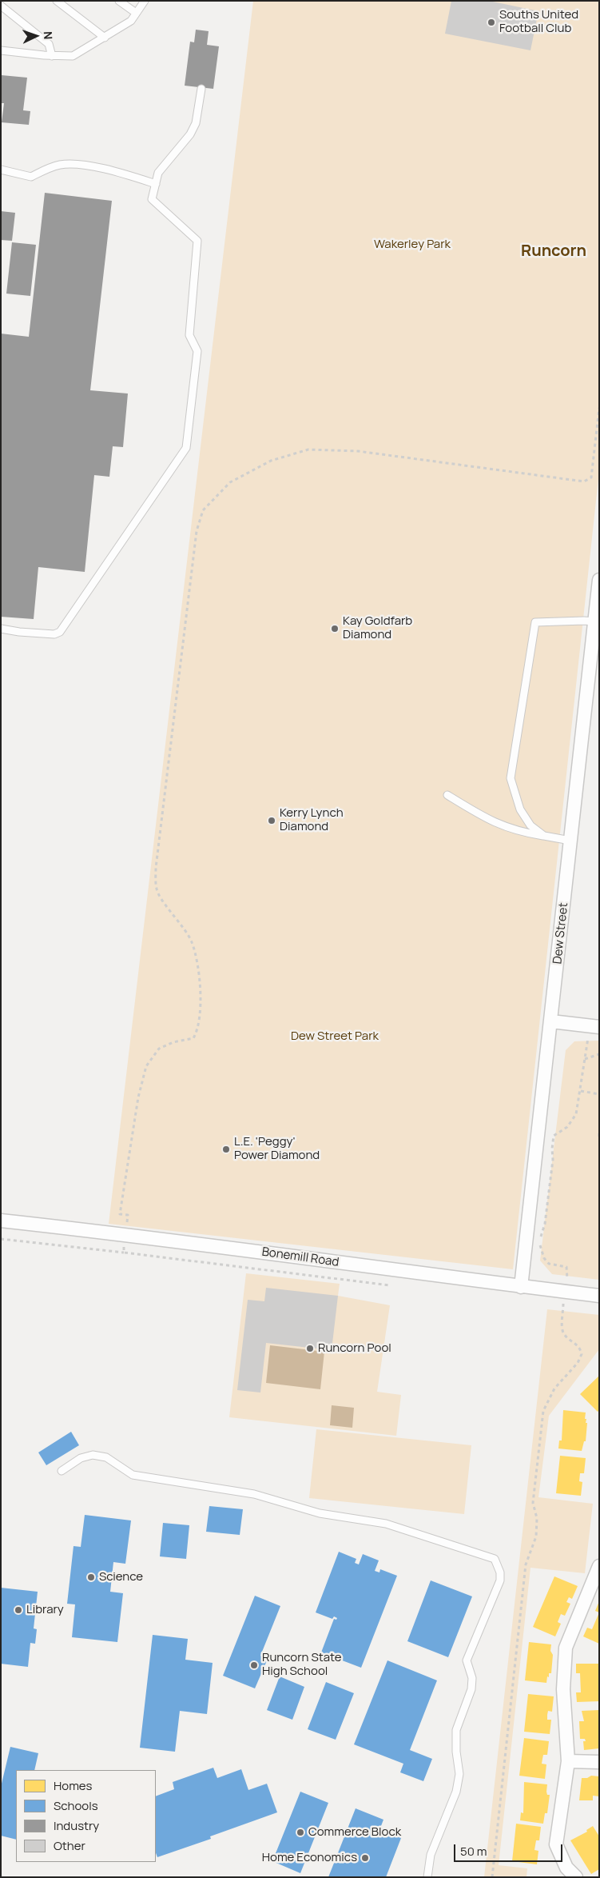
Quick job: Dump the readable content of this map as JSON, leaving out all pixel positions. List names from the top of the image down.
{
  "streets": {
    "street": ["Dew Street", "Bonemill Road"]
  },
  "crossings": [
    ["Dew Street", "Bonemill Road"]
  ],
  "districts": ["Runcorn"],
  "parks": ["Wakerley Park", "Dew Street Park"],
  "places": [
    "Souths United Football Club",
    "Kay Goldfarb Diamond",
    "Kerry Lynch Diamond",
    "L.E. 'Peggy' Power Diamond",
    "Runcorn Pool",
    "Science",
    "Library",
    "Runcorn State High School",
    "Commerce Block",
    "Home Economics"
  ],
  "legend": [
    "Homes",
    "Schools",
    "Industry",
    "Other"
  ],
  "scale_bar": "50 m",
  "north": "right"
}
